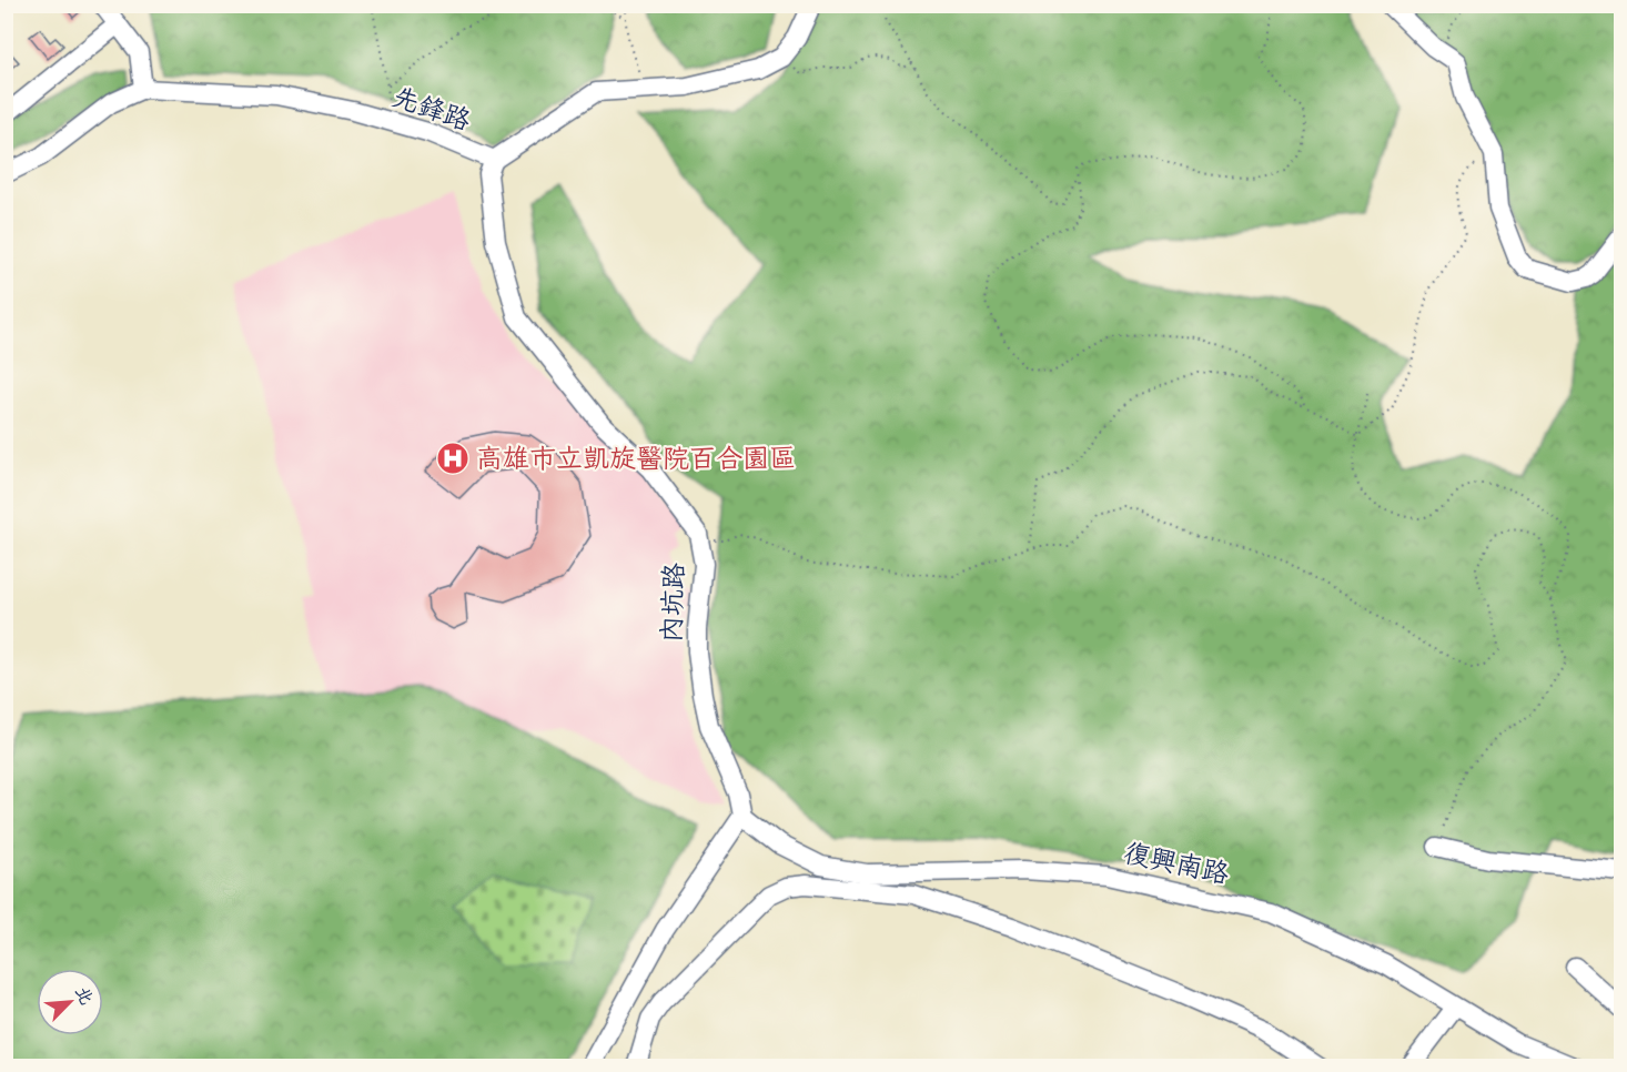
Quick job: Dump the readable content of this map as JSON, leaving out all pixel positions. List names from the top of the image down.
{
  "streets": {
    "street": ["先鋒路", "內坑路", "復興南路"]
  },
  "crossings": [
    ["先鋒路", "內坑路"],
    ["內坑路", "復興南路"]
  ],
  "places": {
    "hospital": ["高雄市立凱旋醫院百合園區"]
  },
  "north": "top right"
}
